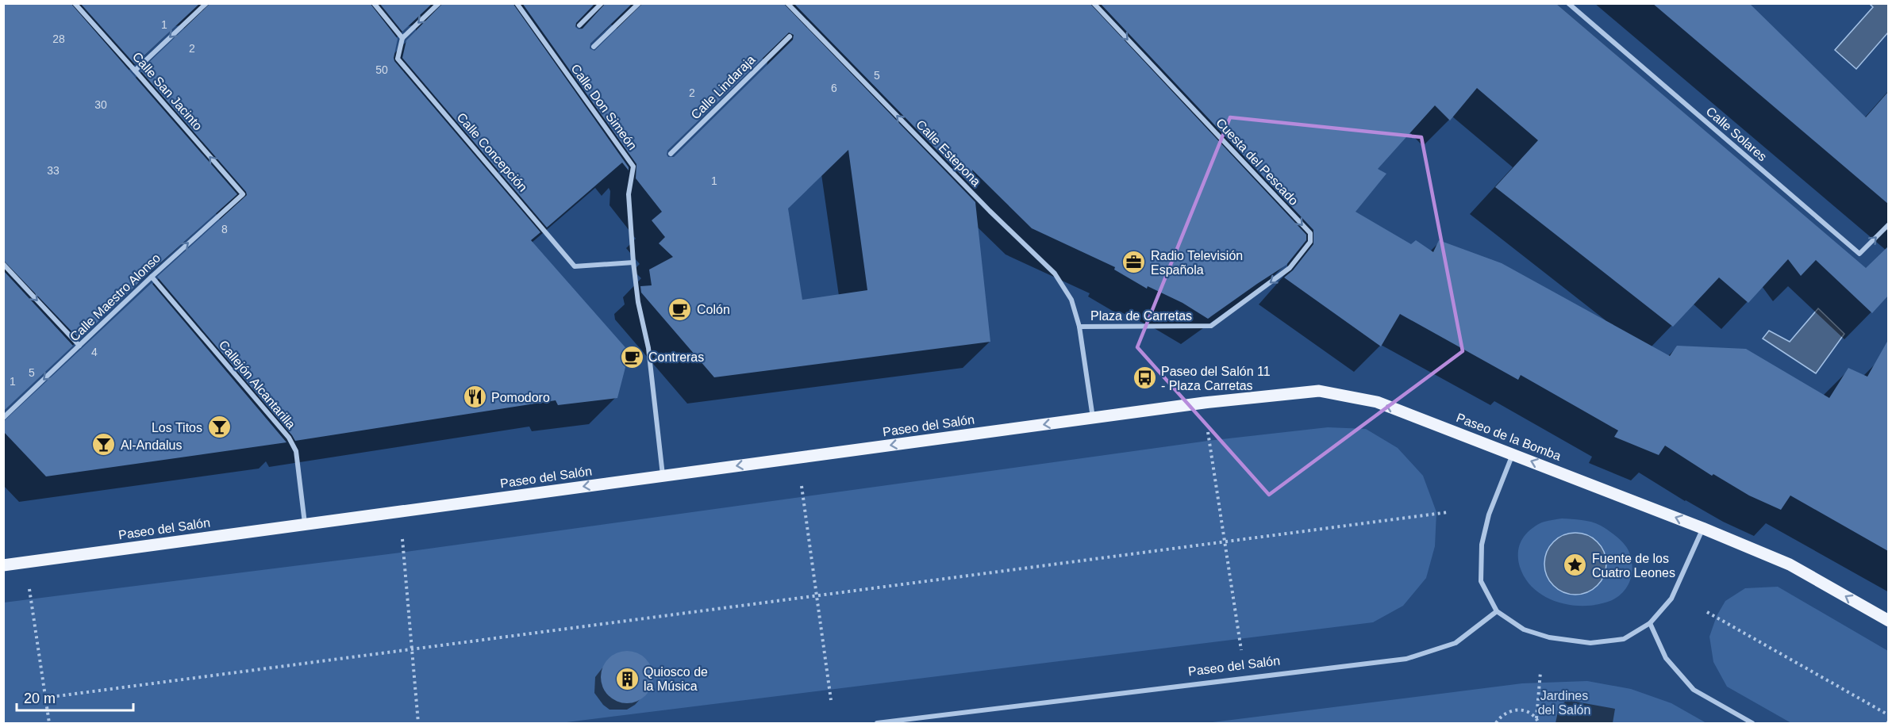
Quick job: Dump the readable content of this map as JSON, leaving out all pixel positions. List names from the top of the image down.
{
  "streets": {
    "main road": ["Paseo del Salón", "Paseo de la Bomba"],
    "street": [
      "Calle Lindaraja",
      "Calle San Jacinto",
      "Calle Don Simeón",
      "Calle Solares",
      "Calle Concepción",
      "Calle Estepona",
      "Cuesta del Pescado",
      "Calle Maestro Alonso",
      "Plaza de Carretas",
      "Callejón Alcantarilla"
    ]
  },
  "crossings": [
    ["Calle San Jacinto", "Calle Maestro Alonso"],
    ["Calle Don Simeón", "Calle Concepción"],
    ["Calle Don Simeón", "Paseo del Salón"],
    ["Calle Estepona", "Plaza de Carretas"],
    ["Cuesta del Pescado", "Plaza de Carretas"],
    ["Calle Maestro Alonso", "Callejón Alcantarilla"],
    ["Plaza de Carretas", "Paseo del Salón"],
    ["Plaza de Carretas", "Paseo de la Bomba"],
    ["Callejón Alcantarilla", "Paseo del Salón"],
    ["Paseo del Salón", "Paseo de la Bomba"]
  ],
  "one_way": [
    "Calle San Jacinto",
    "Calle Solares",
    "Calle Estepona",
    "Paseo del Salón",
    "Paseo de la Bomba"
  ],
  "parks": ["Jardines del Salón"],
  "places": {
    "office": ["Radio Televisión Española"],
    "cafe": ["Colón", "Contreras"],
    "bus stop": ["Paseo del Salón 11 - Plaza Carretas"],
    "restaurant": ["Pomodoro"],
    "bar": ["Los Titos", "Al-Andalus"],
    "place": ["Fuente de los Cuatro Leones"],
    "building": ["Quiosco de la Música"]
  },
  "house_numbers": [
    "1",
    "28",
    "2",
    "50",
    "5",
    "6",
    "2",
    "30",
    "33",
    "1",
    "8",
    "4",
    "5",
    "1"
  ],
  "scale_bar": "20 m"
}
